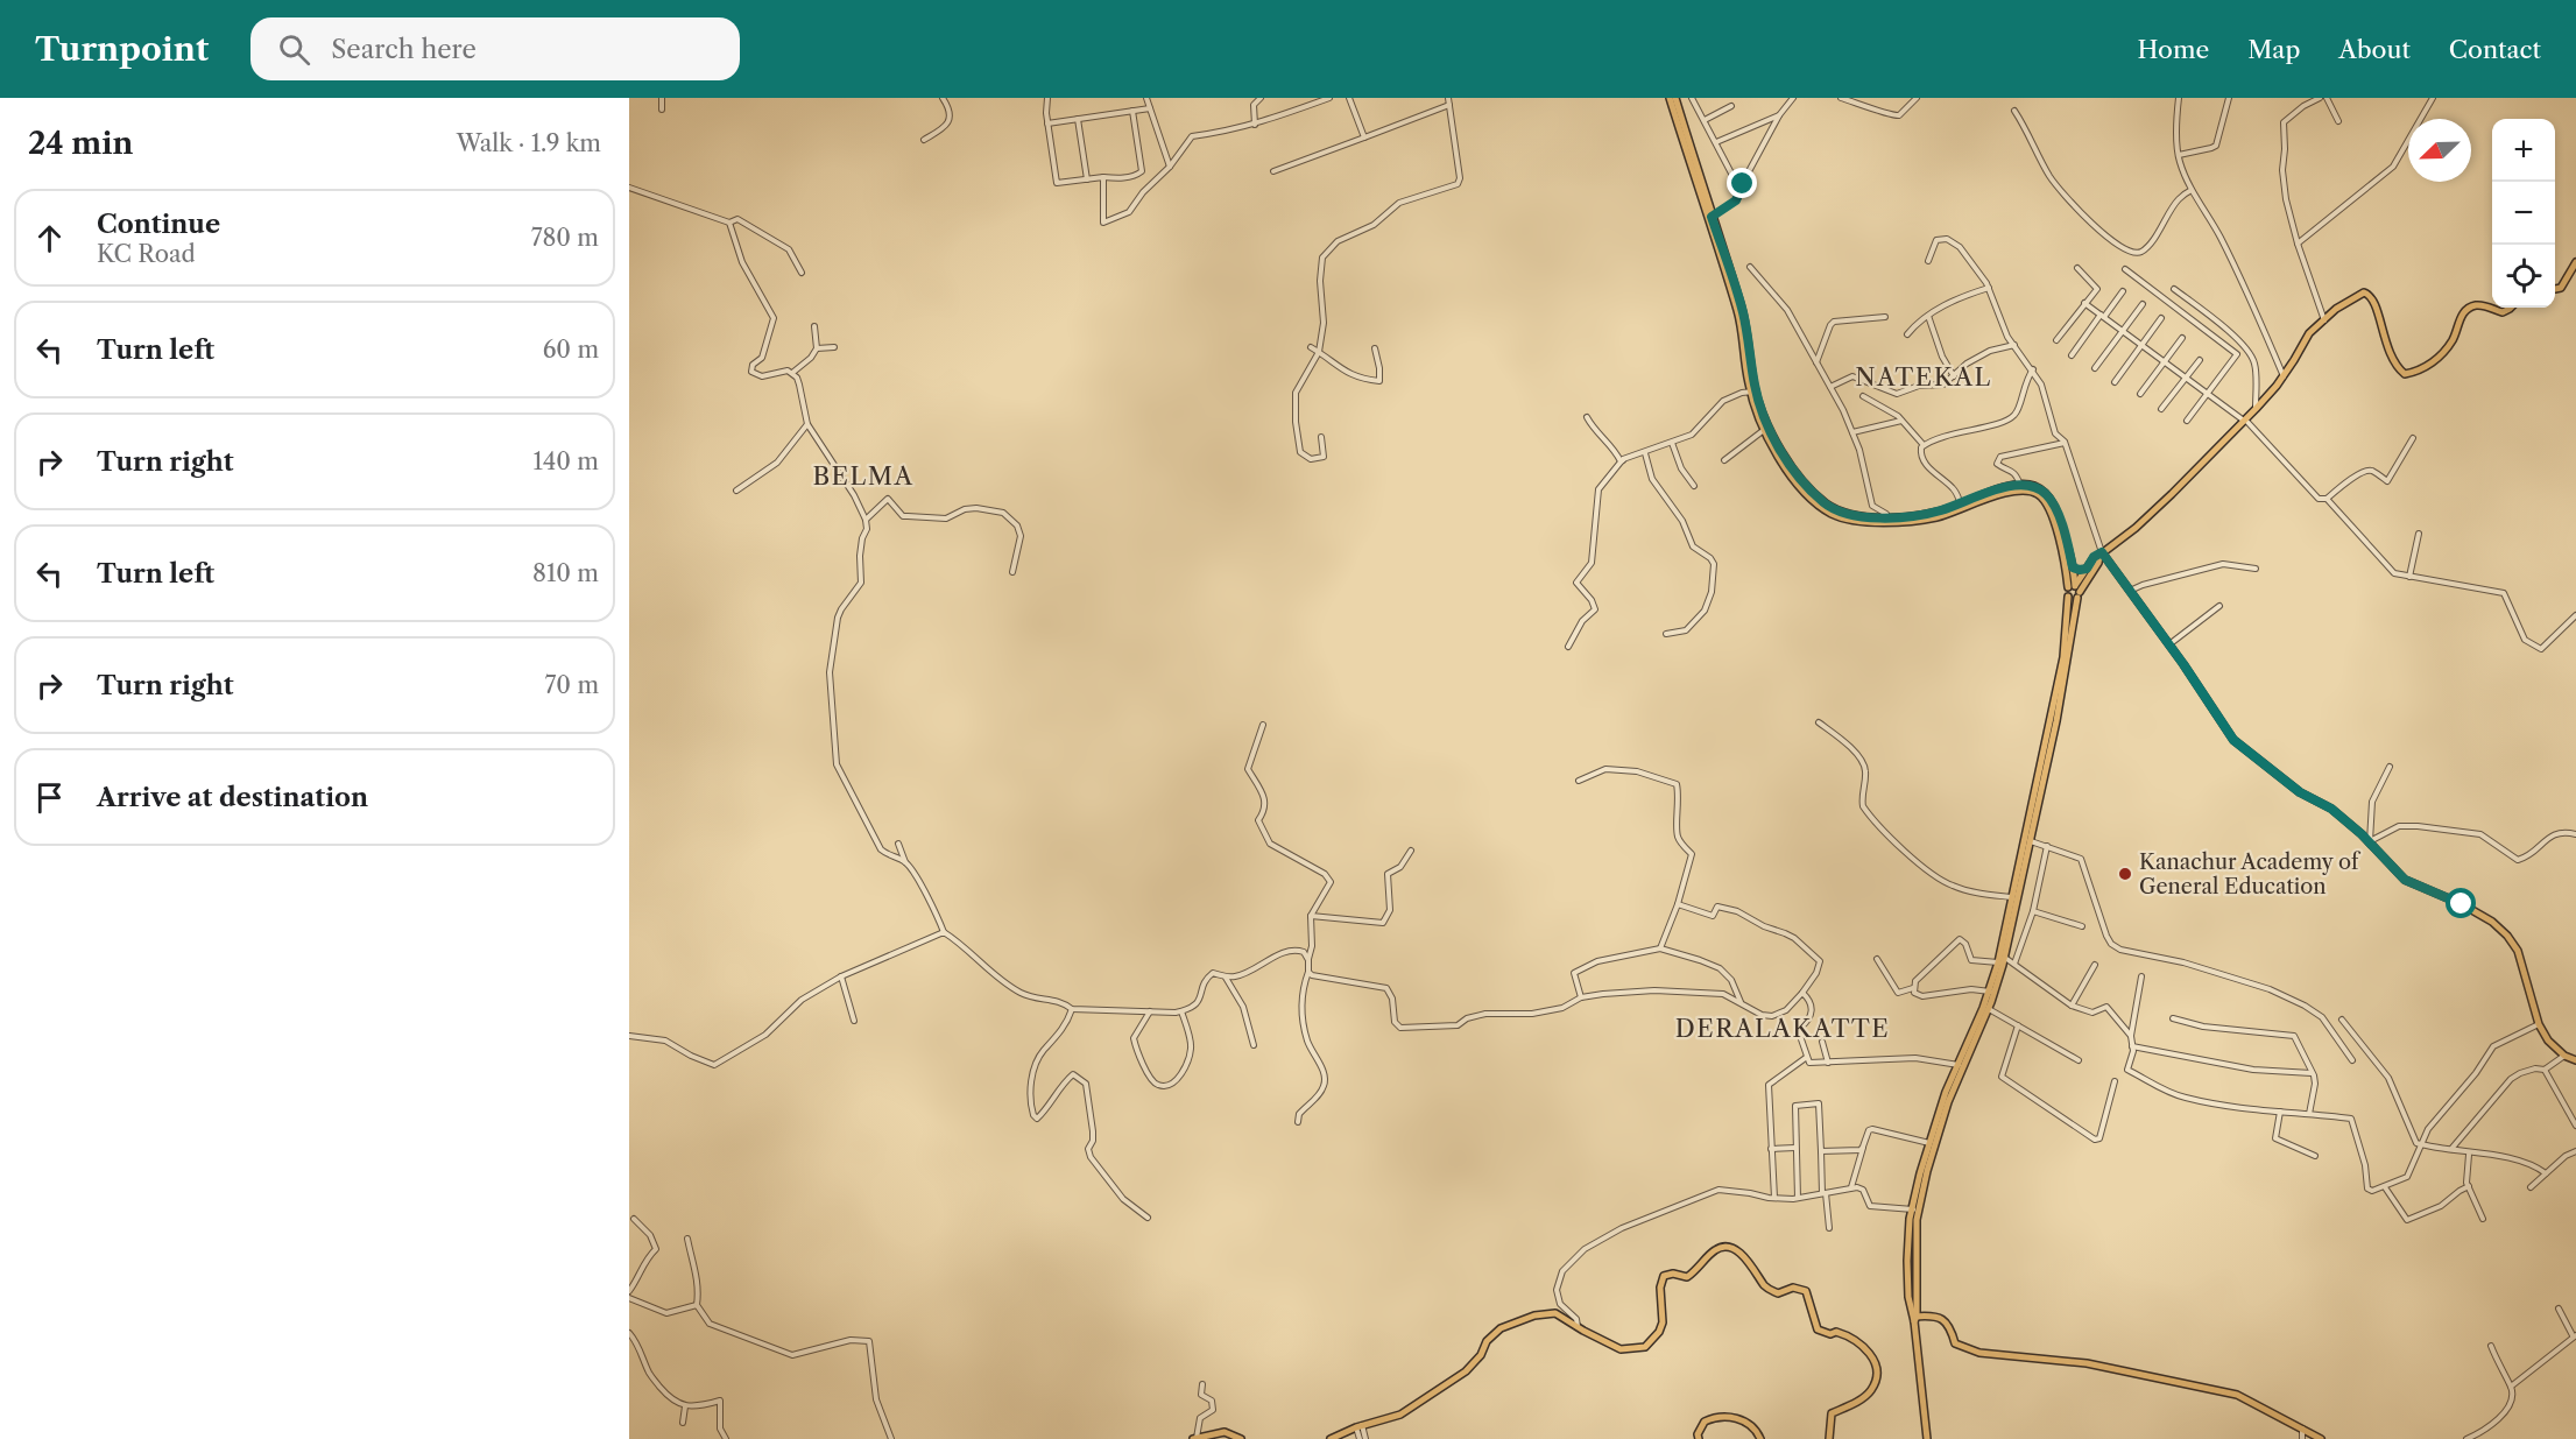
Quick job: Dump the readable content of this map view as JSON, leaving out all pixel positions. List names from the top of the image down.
{
  "districts": ["NATEKAL", "BELMA", "DERALAKATTE"],
  "places": ["Kanachur Academy of General Education"],
  "north": "bottom left",
  "page": {
    "header": "Turnpoint",
    "search": "Search here",
    "nav": [
      "Home",
      "Map",
      "About",
      "Contact"
    ],
    "heading": ["24 min", "Walk · 1.9 km"],
    "map_buttons": ["+", "−"],
    "list": [
      ["Continue", "KC Road", "780 m"],
      ["Turn left", "60 m"],
      ["Turn right", "140 m"],
      ["Turn left", "810 m"],
      ["Turn right", "70 m"],
      "Arrive at destination"
    ]
  }
}
